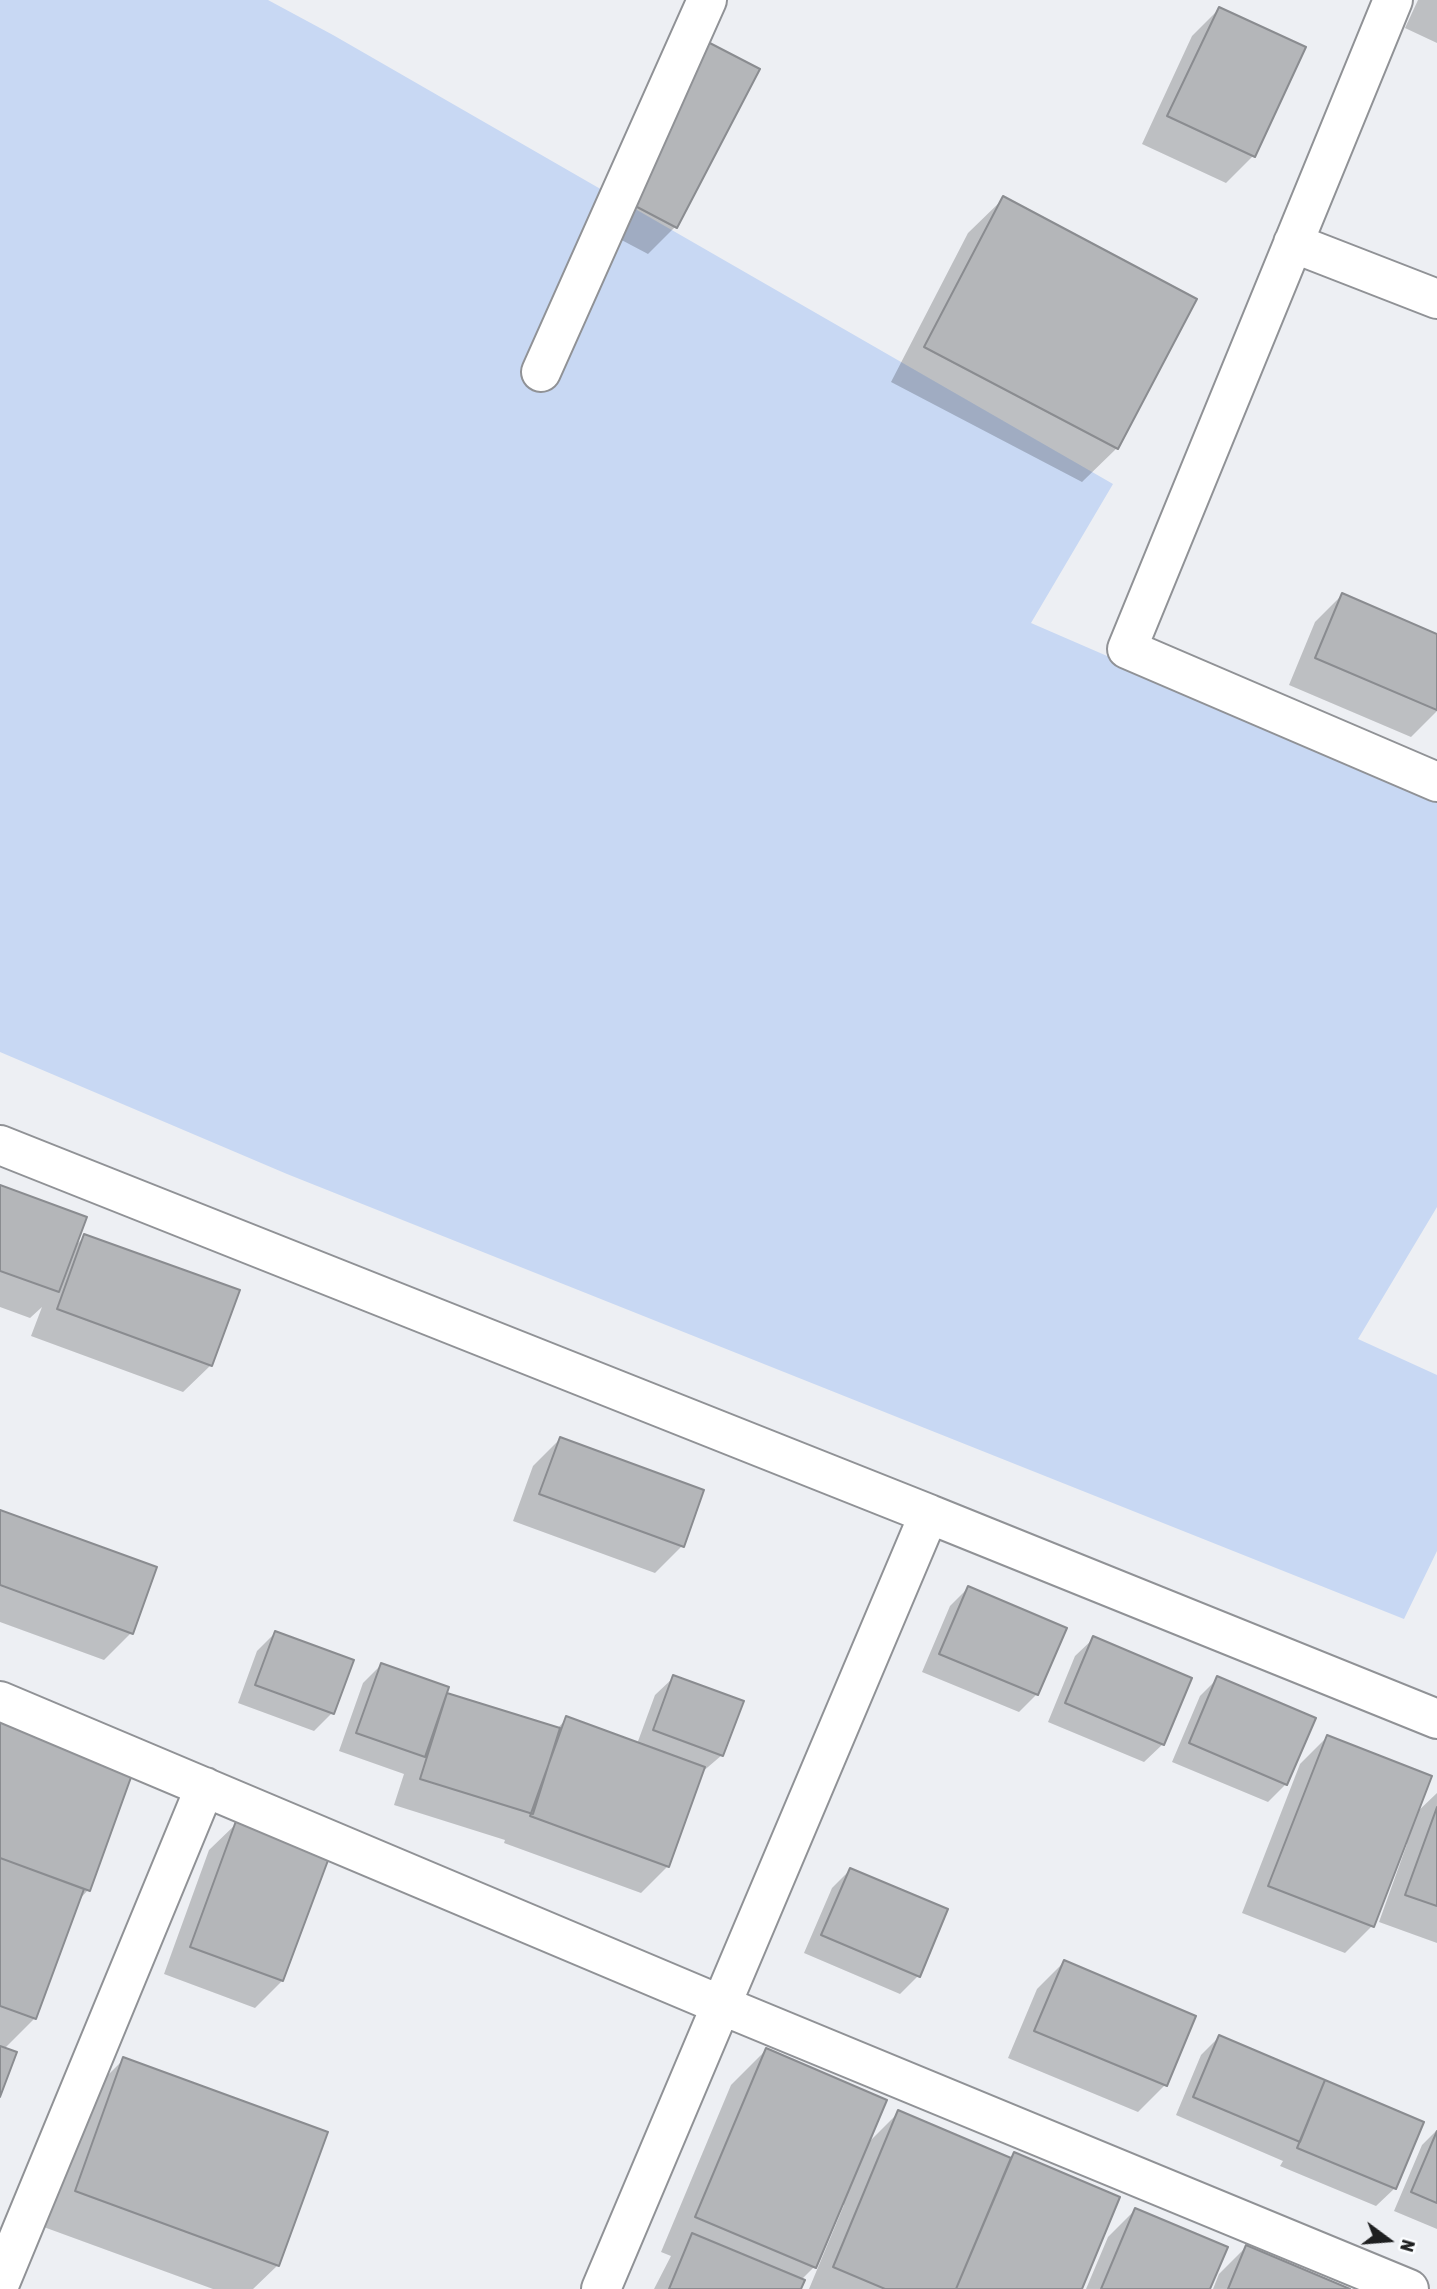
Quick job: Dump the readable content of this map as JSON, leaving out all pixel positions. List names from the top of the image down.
{
  "north": "right"
}
